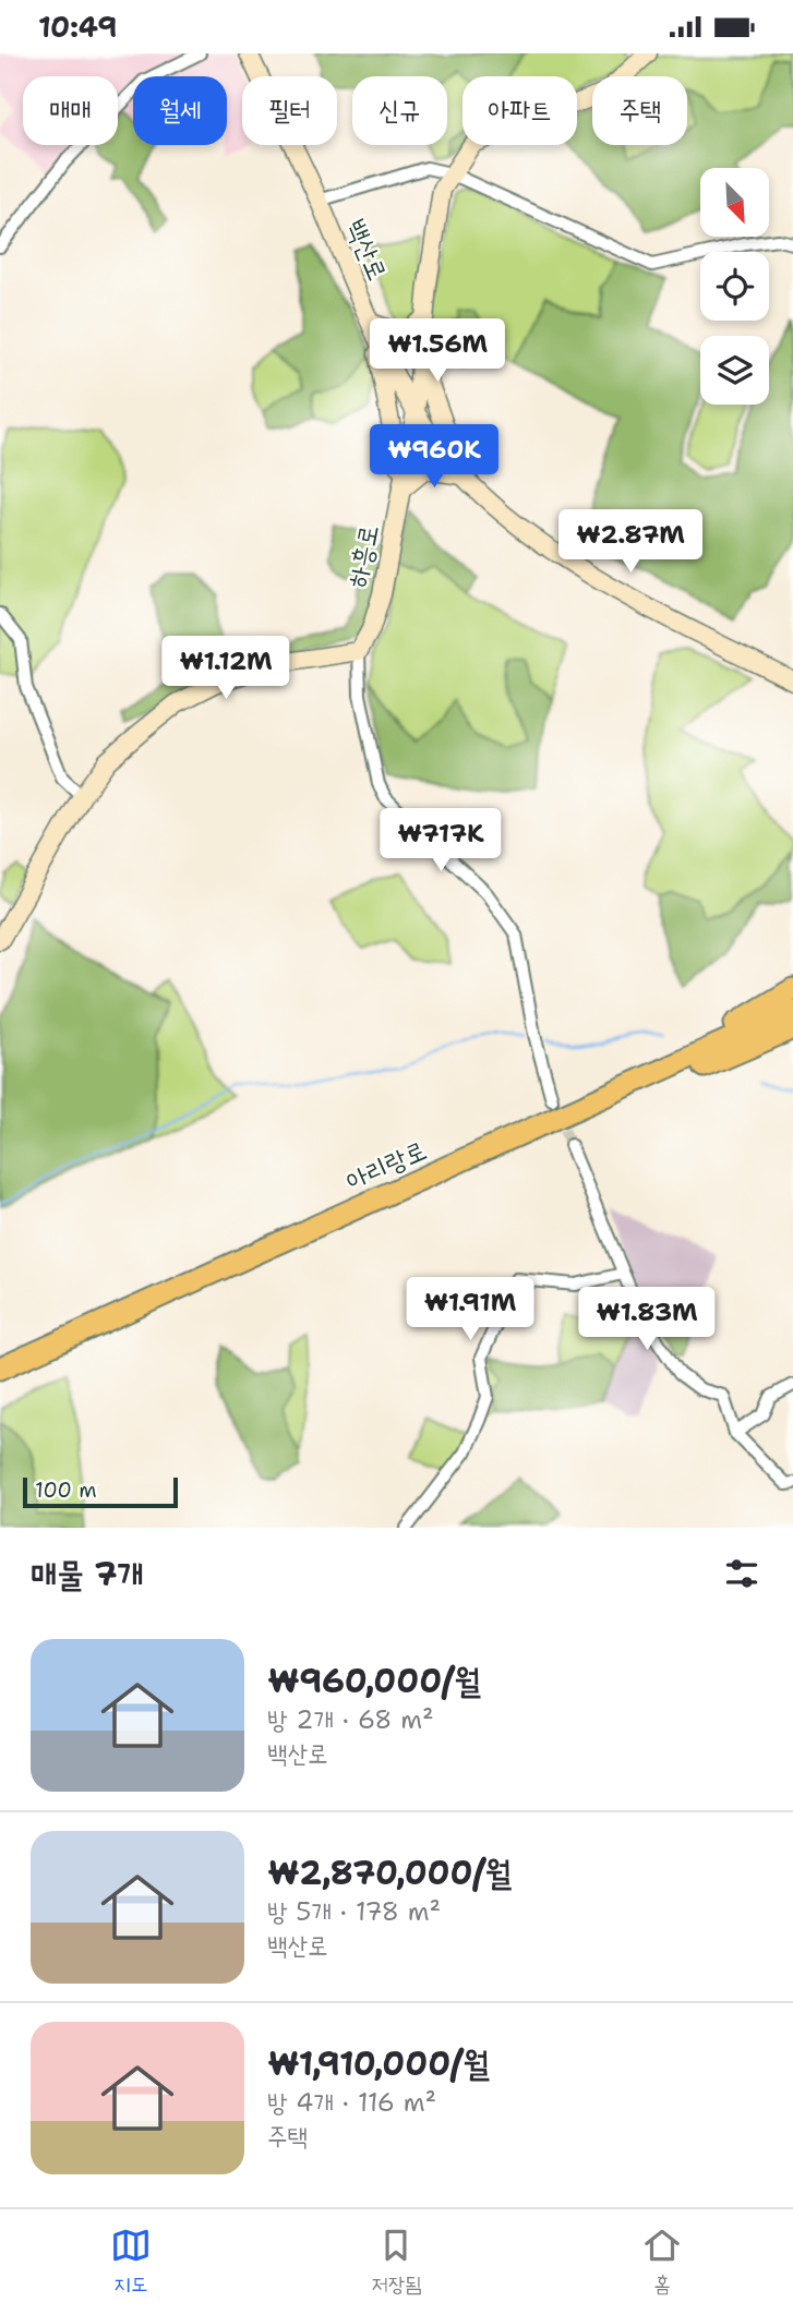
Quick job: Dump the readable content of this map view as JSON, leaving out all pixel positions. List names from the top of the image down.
{
  "streets": {
    "highway": ["아리랑로"],
    "main road": ["백산로", "하흥로"]
  },
  "crossings": [
    ["백산로", "하흥로"]
  ],
  "scale_bar": "100 m",
  "north": "bottom right",
  "page": {
    "status": "10:49",
    "chip": [
      "매매",
      "월세",
      "필터",
      "신규",
      "아파트",
      "주택"
    ],
    "price": [
      "₩1.56M",
      "₩960K",
      "₩2.87M",
      "₩1.12M",
      "₩717K",
      "₩1.91M",
      "₩1.83M"
    ],
    "scale": "100 m",
    "heading": "매물 7개",
    "list": [
      {
        "name": "₩960,000/월",
        "note": "방 2개 · 68 m² · 백산로"
      },
      {
        "name": "₩2,870,000/월",
        "note": "방 5개 · 178 m² · 백산로"
      },
      {
        "name": "₩1,910,000/월",
        "note": "방 4개 · 116 m² · 주택"
      }
    ],
    "tabs": ["지도", "저장됨", "홈"]
  }
}
